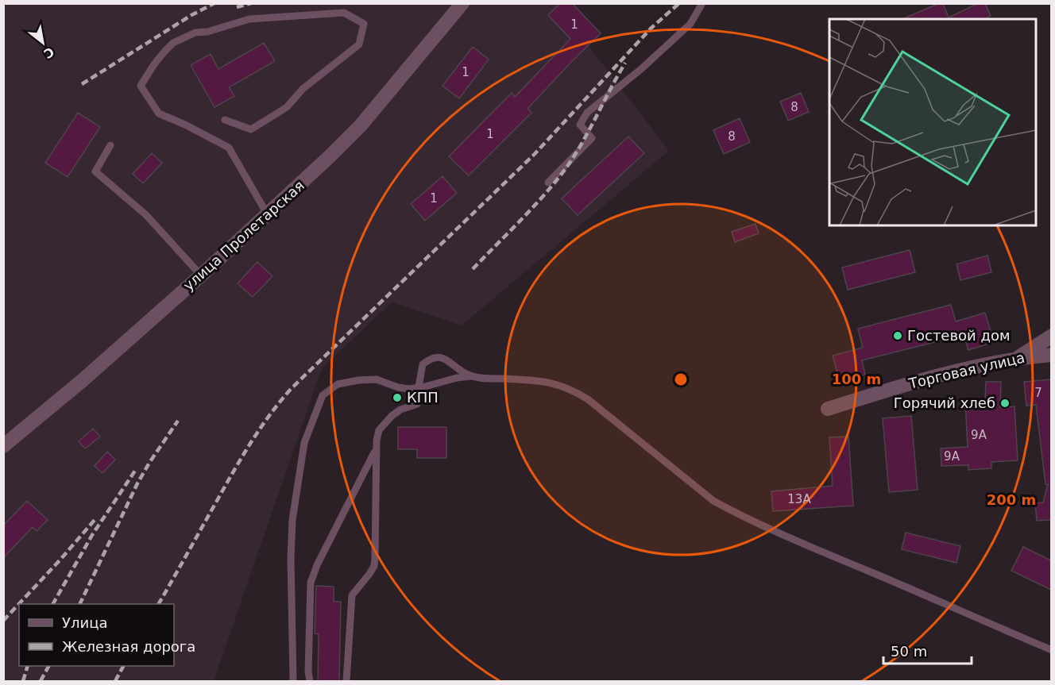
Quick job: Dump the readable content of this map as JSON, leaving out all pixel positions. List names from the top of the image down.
{
  "streets": {
    "street": ["улица Пролетарская", "Торговая улица"]
  },
  "places": ["Гостевой дом", "КПП", "Горячий хлеб"],
  "house_numbers": [
    "1",
    "1",
    "8",
    "1",
    "8",
    "1",
    "7",
    "9А",
    "9А",
    "13А"
  ],
  "legend": ["Улица", "Железная дорога"],
  "scale_bar": "50 m",
  "north": "bottom right",
  "rings": ["100 m", "200 m"]
}
